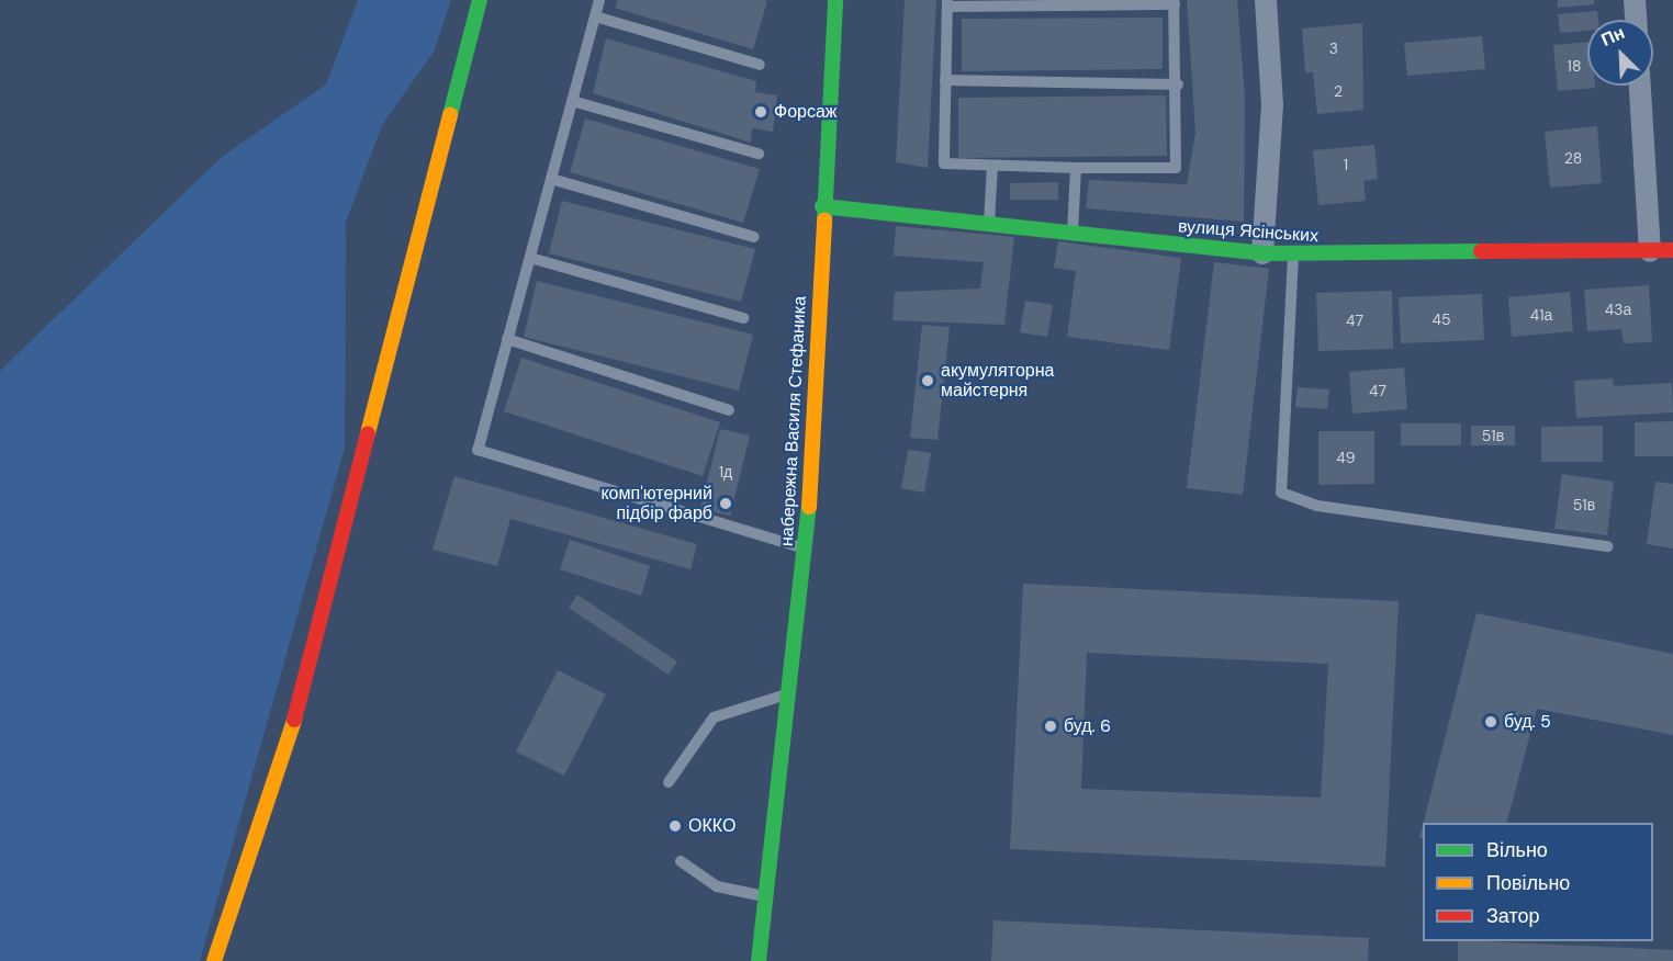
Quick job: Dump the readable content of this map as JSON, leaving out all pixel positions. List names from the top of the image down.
{
  "streets": {
    "street": ["вулиця Ясінських", "набережна Василя Стефаника"]
  },
  "crossings": [
    ["вулиця Ясінських", "набережна Василя Стефаника"]
  ],
  "places": [
    "Форсаж",
    "акумуляторна майстерня",
    "комп'ютерний підбір фарб",
    "буд. 5",
    "буд. 6",
    "ОККО"
  ],
  "house_numbers": [
    "3",
    "18",
    "2",
    "28",
    "1",
    "43а",
    "41а",
    "45",
    "47",
    "47",
    "51в",
    "49",
    "1д",
    "51в"
  ],
  "legend": ["Вільно", "Повільно", "Затор"],
  "north": "top left"
}
